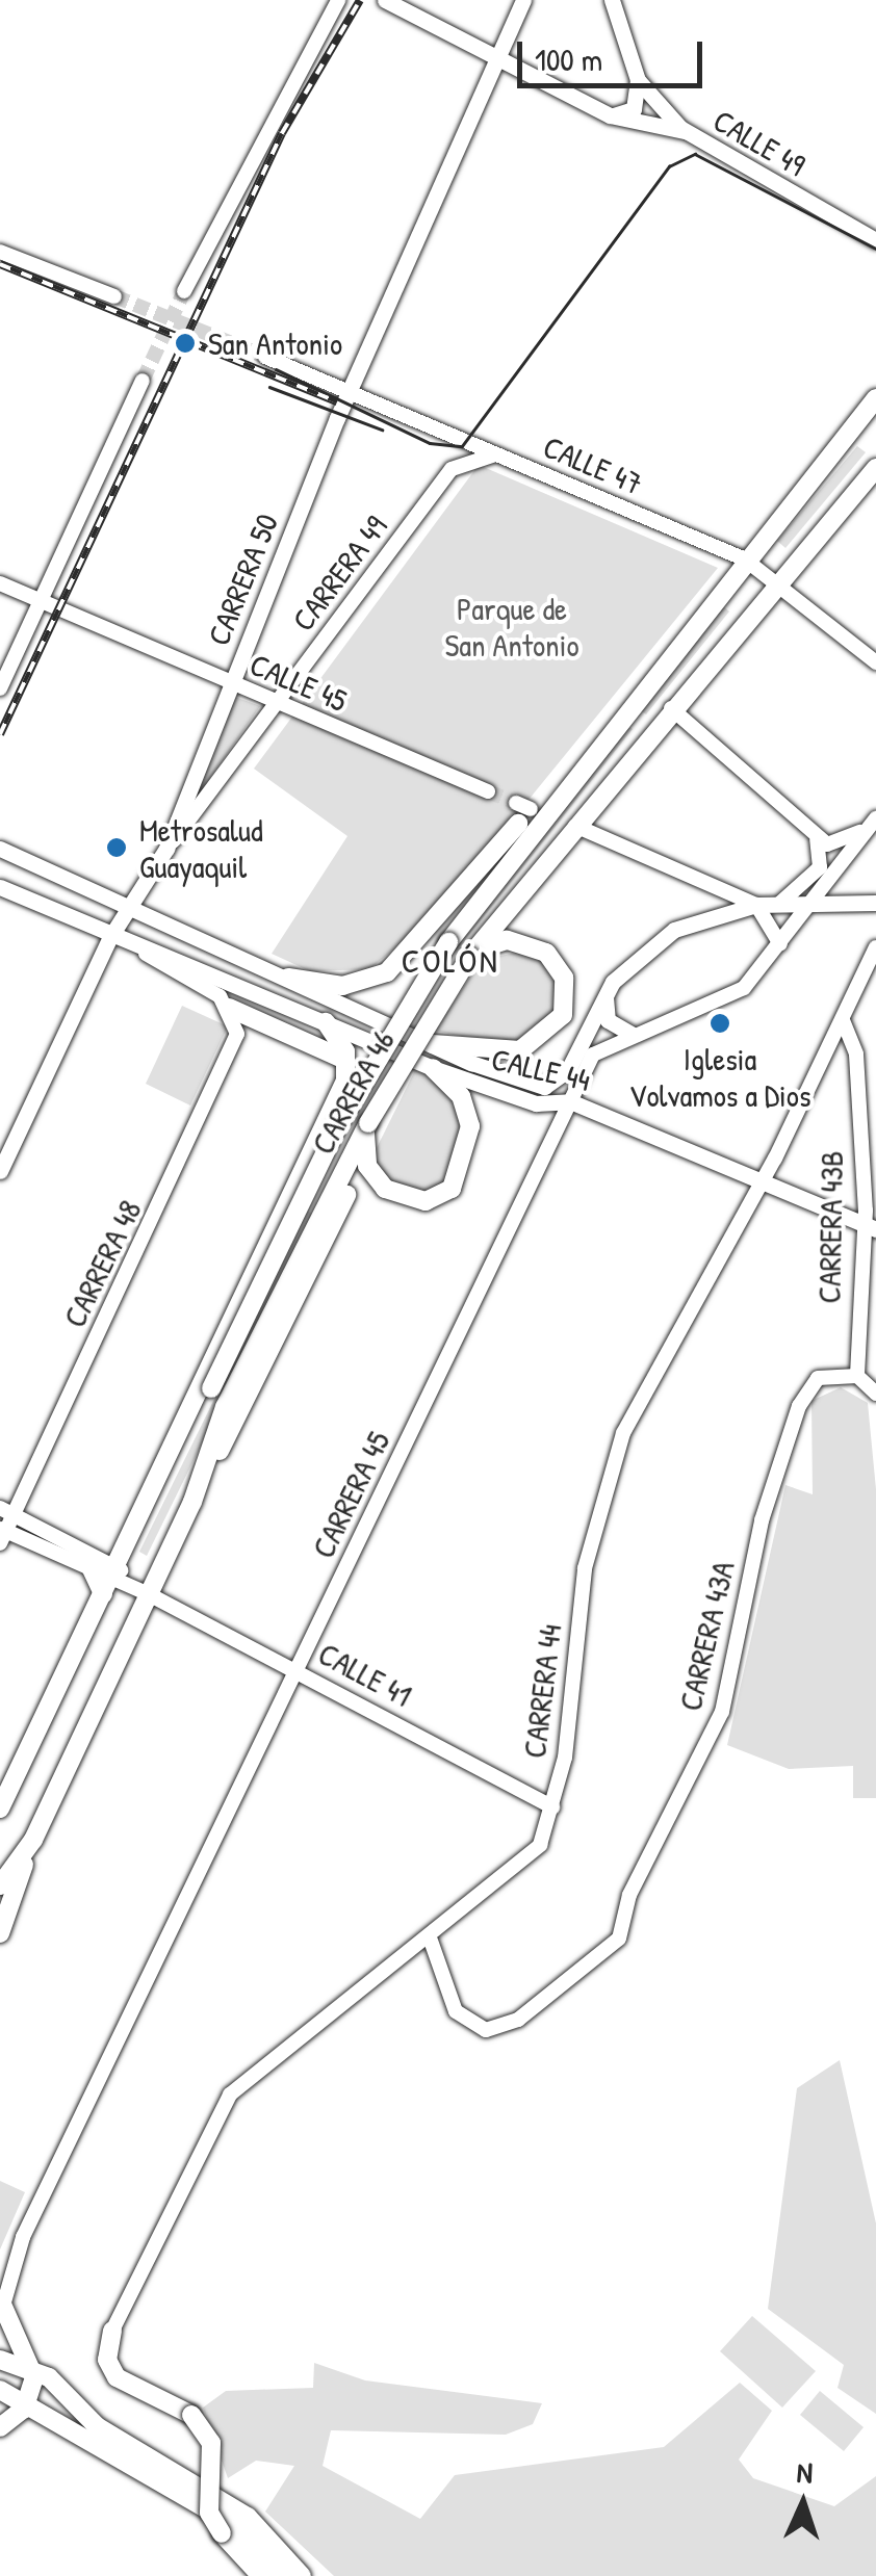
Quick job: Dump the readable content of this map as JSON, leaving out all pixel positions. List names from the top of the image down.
{
  "streets": {
    "main road": [
      "CALLE 49",
      "CARRERA 50",
      "CALLE 44",
      "CARRERA 46"
    ],
    "street": [
      "CALLE 47",
      "CARRERA 49",
      "CALLE 45",
      "CARRERA 43B",
      "CARRERA 48",
      "CARRERA 45",
      "CARRERA 43A",
      "CALLE 41",
      "CARRERA 44"
    ]
  },
  "crossings": [
    ["CALLE 49", "CARRERA 50"],
    ["CALLE 47", "CARRERA 49"],
    ["CALLE 47", "CARRERA 50"],
    ["CALLE 47", "CARRERA 46"],
    ["CARRERA 49", "CARRERA 50"],
    ["CARRERA 49", "CALLE 45"],
    ["CARRERA 50", "CALLE 45"],
    ["CARRERA 50", "CALLE 44"],
    ["CALLE 44", "CARRERA 46"],
    ["CALLE 44", "CARRERA 43B"],
    ["CALLE 44", "CARRERA 48"],
    ["CALLE 44", "CARRERA 45"],
    ["CALLE 44", "CARRERA 44"],
    ["CARRERA 46", "CALLE 41"],
    ["CARRERA 43B", "CARRERA 43A"],
    ["CARRERA 43B", "CARRERA 44"],
    ["CARRERA 48", "CALLE 41"],
    ["CARRERA 45", "CALLE 41"],
    ["CARRERA 43A", "CARRERA 44"],
    ["CALLE 41", "CARRERA 44"]
  ],
  "districts": ["COLÓN"],
  "parks": ["Parque de San Antonio"],
  "places": ["San Antonio", "Metrosalud Guayaquil", "Iglesia Volvamos a Dios"],
  "scale_bar": "100 m",
  "north": "top"
}
